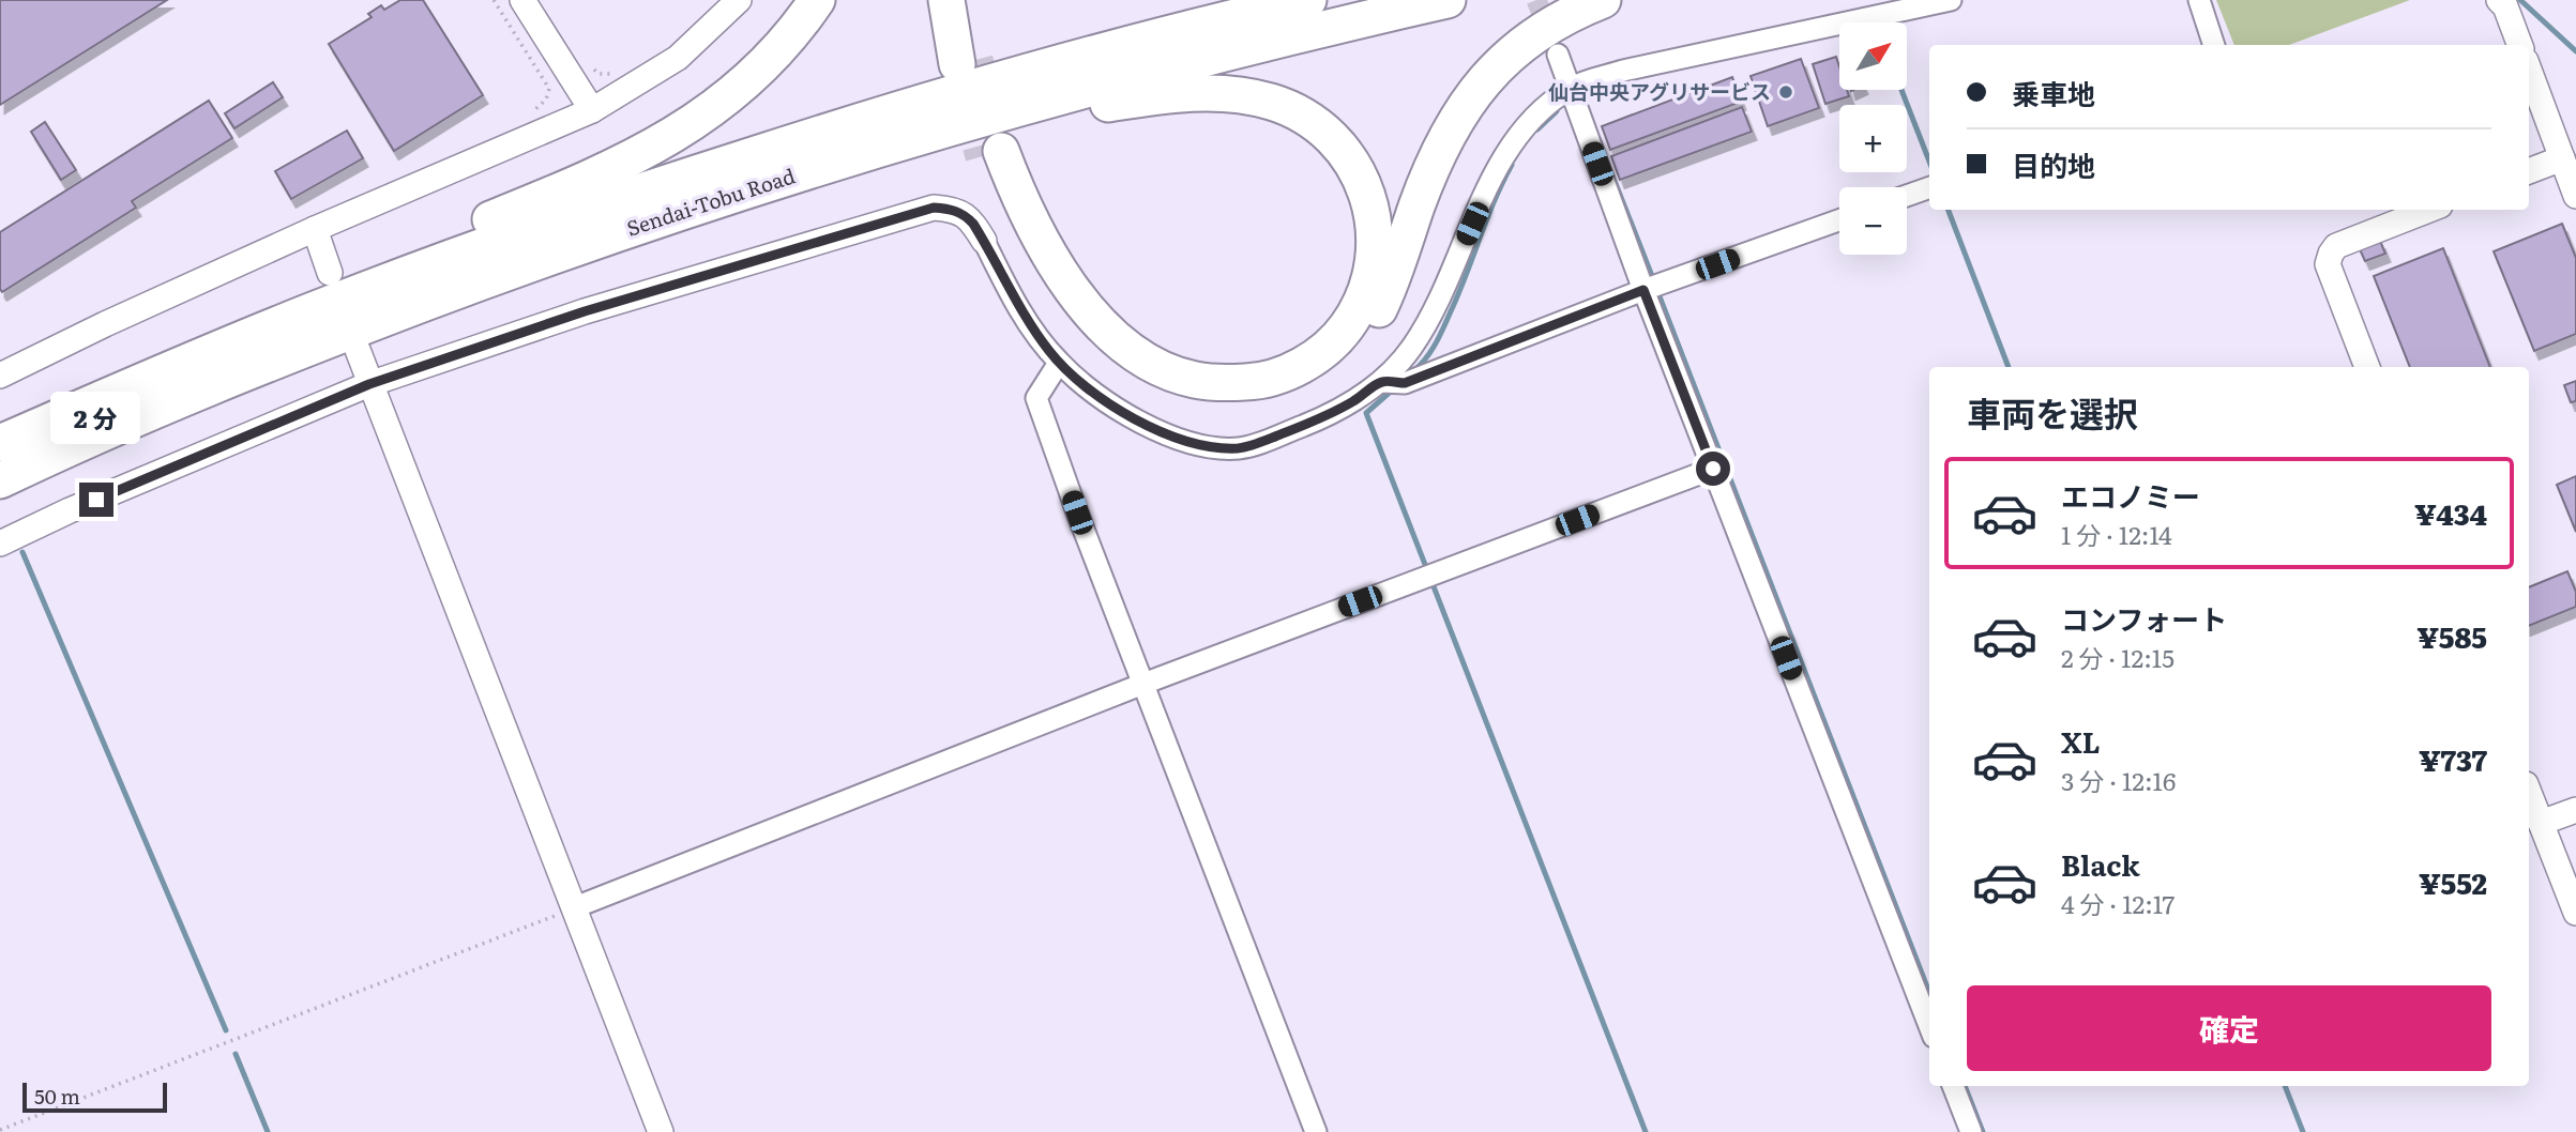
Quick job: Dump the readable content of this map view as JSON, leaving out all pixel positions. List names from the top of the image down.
{
  "streets": {
    "highway": ["Sendai-Tobu Road"]
  },
  "places": ["仙台中央アグリサービス"],
  "scale_bar": "50 m",
  "north": "top right",
  "page": {
    "map_buttons": ["+", "−"],
    "banner": ["乗車地", "目的地"],
    "heading": "車両を選択",
    "bubble": "2 分",
    "list": [
      {
        "name": "エコノミー",
        "note": "1 分 · 12:14",
        "value": "¥434"
      },
      {
        "name": "コンフォート",
        "note": "2 分 · 12:15",
        "value": "¥585"
      },
      {
        "name": "XL",
        "note": "3 分 · 12:16",
        "value": "¥737"
      },
      {
        "name": "Black",
        "note": "4 分 · 12:17",
        "value": "¥552"
      }
    ],
    "buttons": "確定",
    "scale": "50 m"
  }
}
